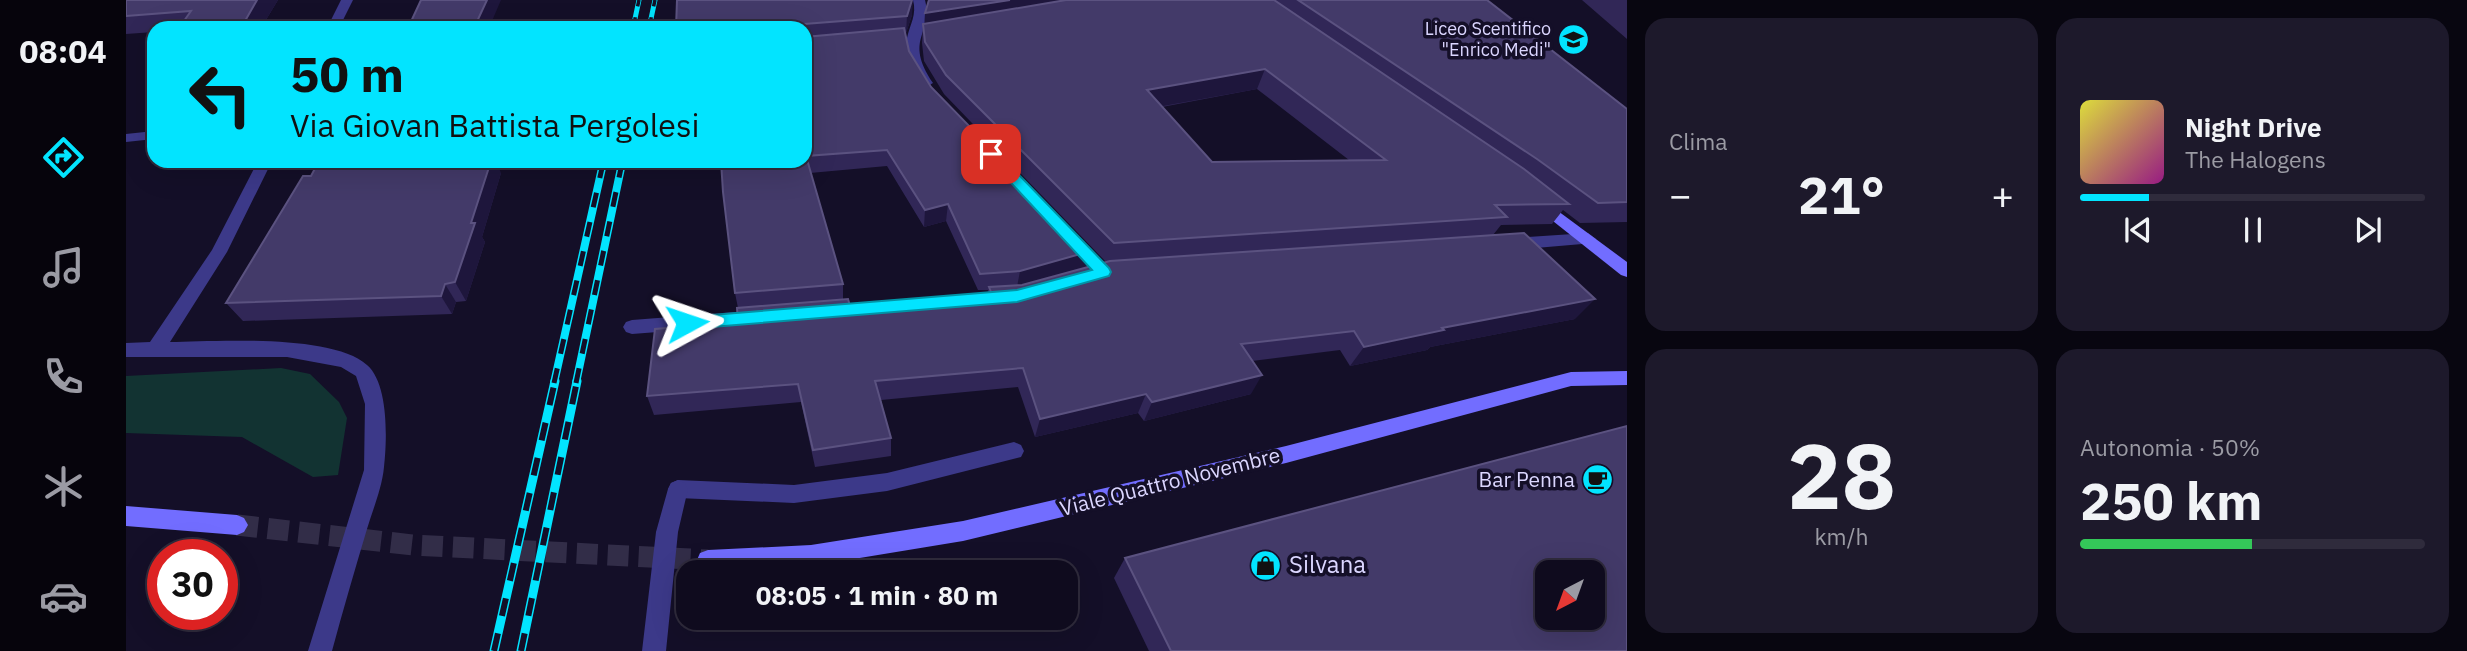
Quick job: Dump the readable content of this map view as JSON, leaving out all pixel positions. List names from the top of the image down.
{
  "streets": {
    "street": ["Viale Quattro Novembre"]
  },
  "places": {
    "school or university": ["Liceo Scentifico \"Enrico Medi\""],
    "cafe": ["Bar Penna"],
    "shop": ["Silvana"]
  },
  "north": "bottom left",
  "page": {
    "tabs": "08:04",
    "tile": [
      "Clima",
      ["28", "km/h"],
      ["Autonomia · 50%", "250 km"]
    ],
    "turn": ["50 m", "Via Giovan Battista Pergolesi"],
    "song": ["Night Drive", "The Halogens"],
    "heat": ["−", "21°", "+"],
    "limit": "30",
    "trip": "08:05 · 1 min · 80 m"
  }
}
